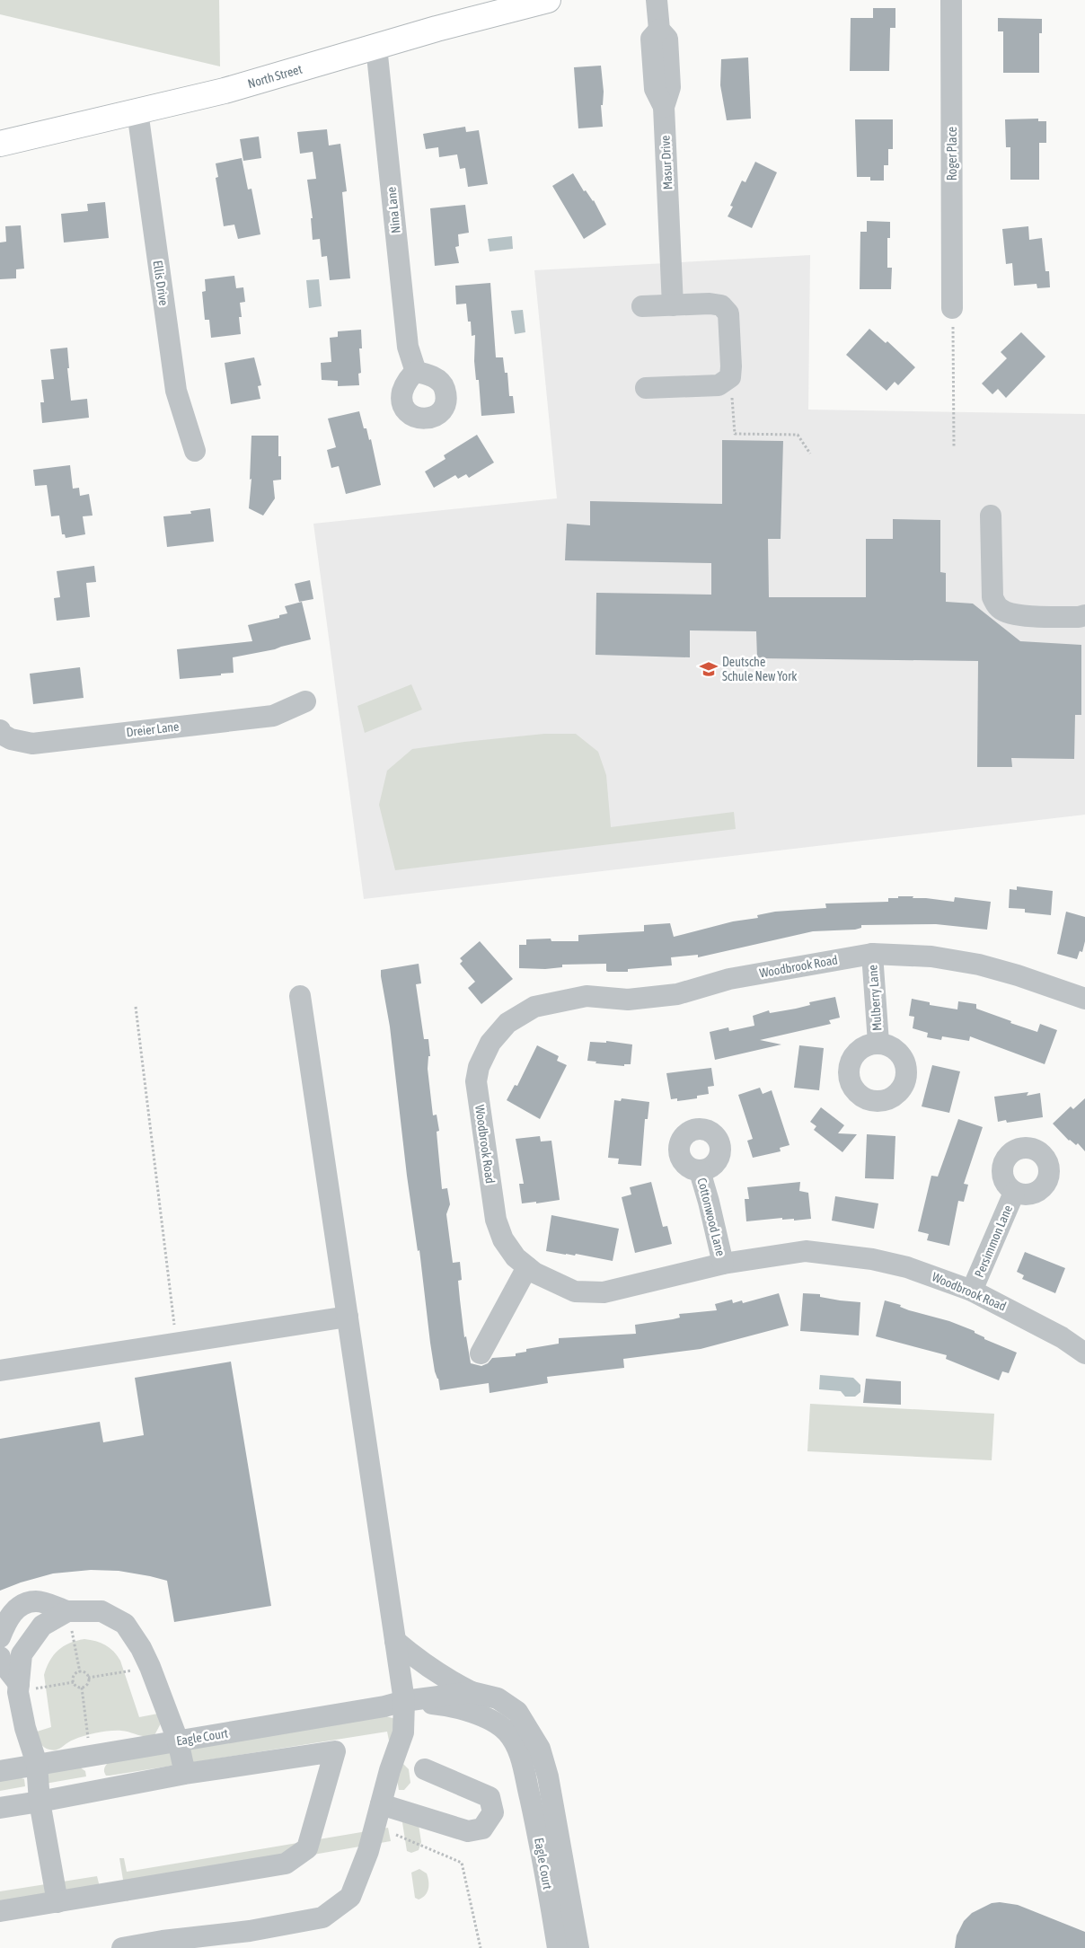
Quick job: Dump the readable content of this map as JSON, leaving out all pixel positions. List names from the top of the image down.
{
  "streets": {
    "main road": ["North Street"],
    "street": [
      "Roger Place",
      "Masur Drive",
      "Nina Lane",
      "Ellis Drive",
      "Dreier Lane",
      "Woodbrook Road",
      "Mulberry Lane",
      "Cottonwood Lane",
      "Persimmon Lane",
      "Eagle Court"
    ]
  },
  "crossings": [
    ["North Street", "Nina Lane"],
    ["North Street", "Ellis Drive"],
    ["Woodbrook Road", "Mulberry Lane"],
    ["Woodbrook Road", "Cottonwood Lane"],
    ["Woodbrook Road", "Persimmon Lane"]
  ],
  "places": {
    "school or university": ["Deutsche Schule New York"]
  }
}
